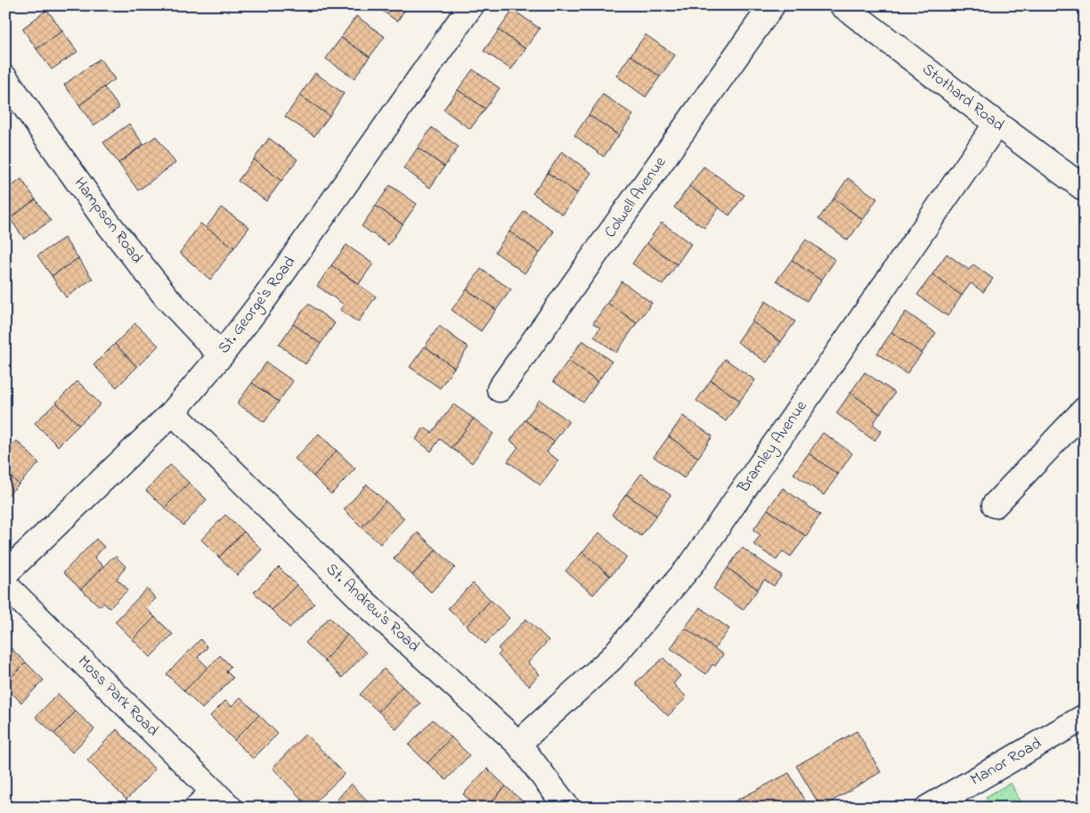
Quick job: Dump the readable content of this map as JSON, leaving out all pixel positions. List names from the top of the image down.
{
  "streets": {
    "street": [
      "Stothard Road",
      "Colwell Avenue",
      "Hampson Road",
      "St. George's Road",
      "Bramley Avenue",
      "St. Andrew's Road",
      "Moss Park Road",
      "Manor Road"
    ]
  },
  "crossings": [
    ["Stothard Road", "Bramley Avenue"],
    ["Hampson Road", "St. George's Road"],
    ["St. George's Road", "St. Andrew's Road"],
    ["Bramley Avenue", "St. Andrew's Road"]
  ]
}
